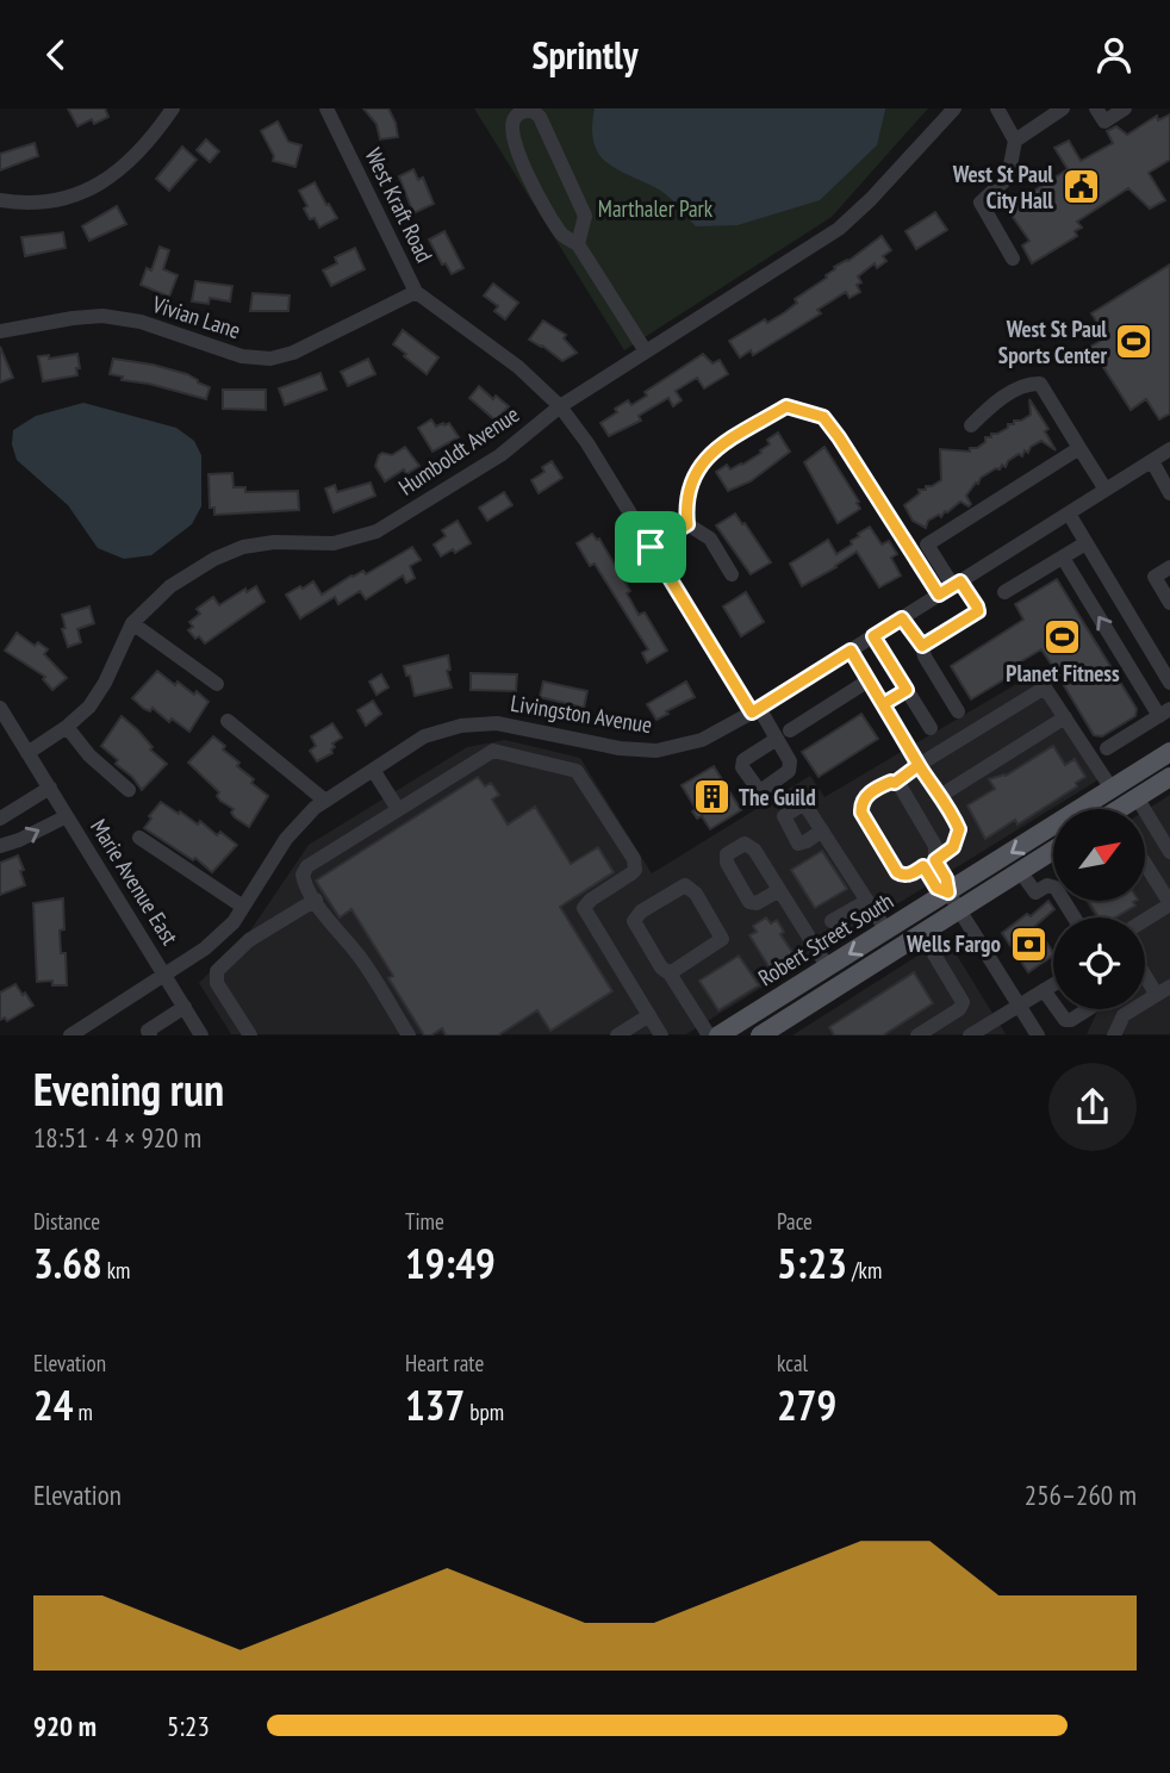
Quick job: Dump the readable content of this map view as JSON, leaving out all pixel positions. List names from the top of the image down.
{
  "streets": {
    "main road": ["Robert Street South"],
    "street": [
      "West Kraft Road",
      "Vivian Lane",
      "Humboldt Avenue",
      "Livingston Avenue",
      "Marie Avenue East"
    ]
  },
  "crossings": [
    ["West Kraft Road", "Vivian Lane"],
    ["West Kraft Road", "Humboldt Avenue"],
    ["West Kraft Road", "Livingston Avenue"],
    ["Humboldt Avenue", "Marie Avenue East"],
    ["Livingston Avenue", "Marie Avenue East"]
  ],
  "parks": ["Marthaler Park"],
  "places": {
    "public building": ["West St Paul City Hall"],
    "sports": ["West St Paul Sports Center", "Planet Fitness"],
    "building": ["The Guild"],
    "bank": ["Wells Fargo"]
  },
  "north": "top right",
  "page": {
    "header": "Sprintly",
    "heading": ["Evening run", "18:51 · 4 × 920 m"],
    "stats": [
      ["Distance", "3.68 km"],
      ["Time", "19:49"],
      ["Pace", "5:23 /km"],
      ["Elevation", "24 m"],
      ["Heart rate", "137 bpm"],
      ["kcal", "279"]
    ],
    "chart": ["Elevation", "256–260 m"],
    "list": [
      {
        "name": "920 m",
        "note": "5:23"
      }
    ]
  }
}
